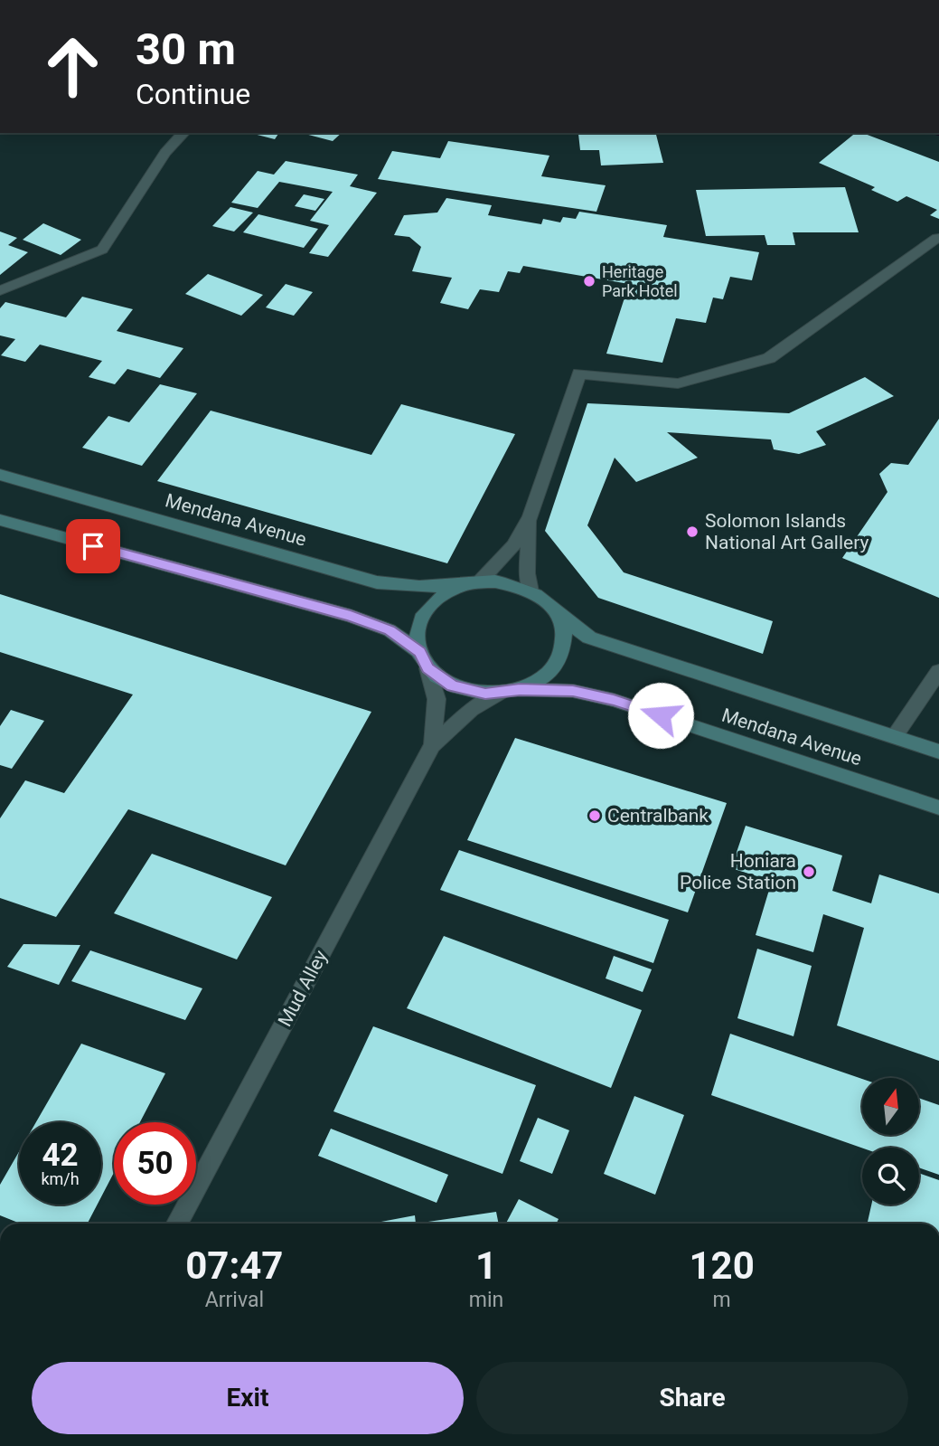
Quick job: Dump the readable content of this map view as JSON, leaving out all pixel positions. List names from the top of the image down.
{
  "streets": {
    "main road": ["Mendana Avenue"],
    "street": ["Mud Alley"]
  },
  "crossings": [
    ["Mendana Avenue", "Mud Alley"]
  ],
  "places": [
    "Heritage Park Hotel",
    "Solomon Islands National Art Gallery",
    "Centralbank",
    "Honiara Police Station"
  ],
  "north": "top",
  "page": {
    "turn": ["30 m", "Continue"],
    "speed": "42 km/h",
    "limit": "50",
    "eta": [
      "07:47",
      "Arrival",
      "1",
      "min",
      "120",
      "m"
    ],
    "buttons": ["Exit", "Share"]
  }
}
